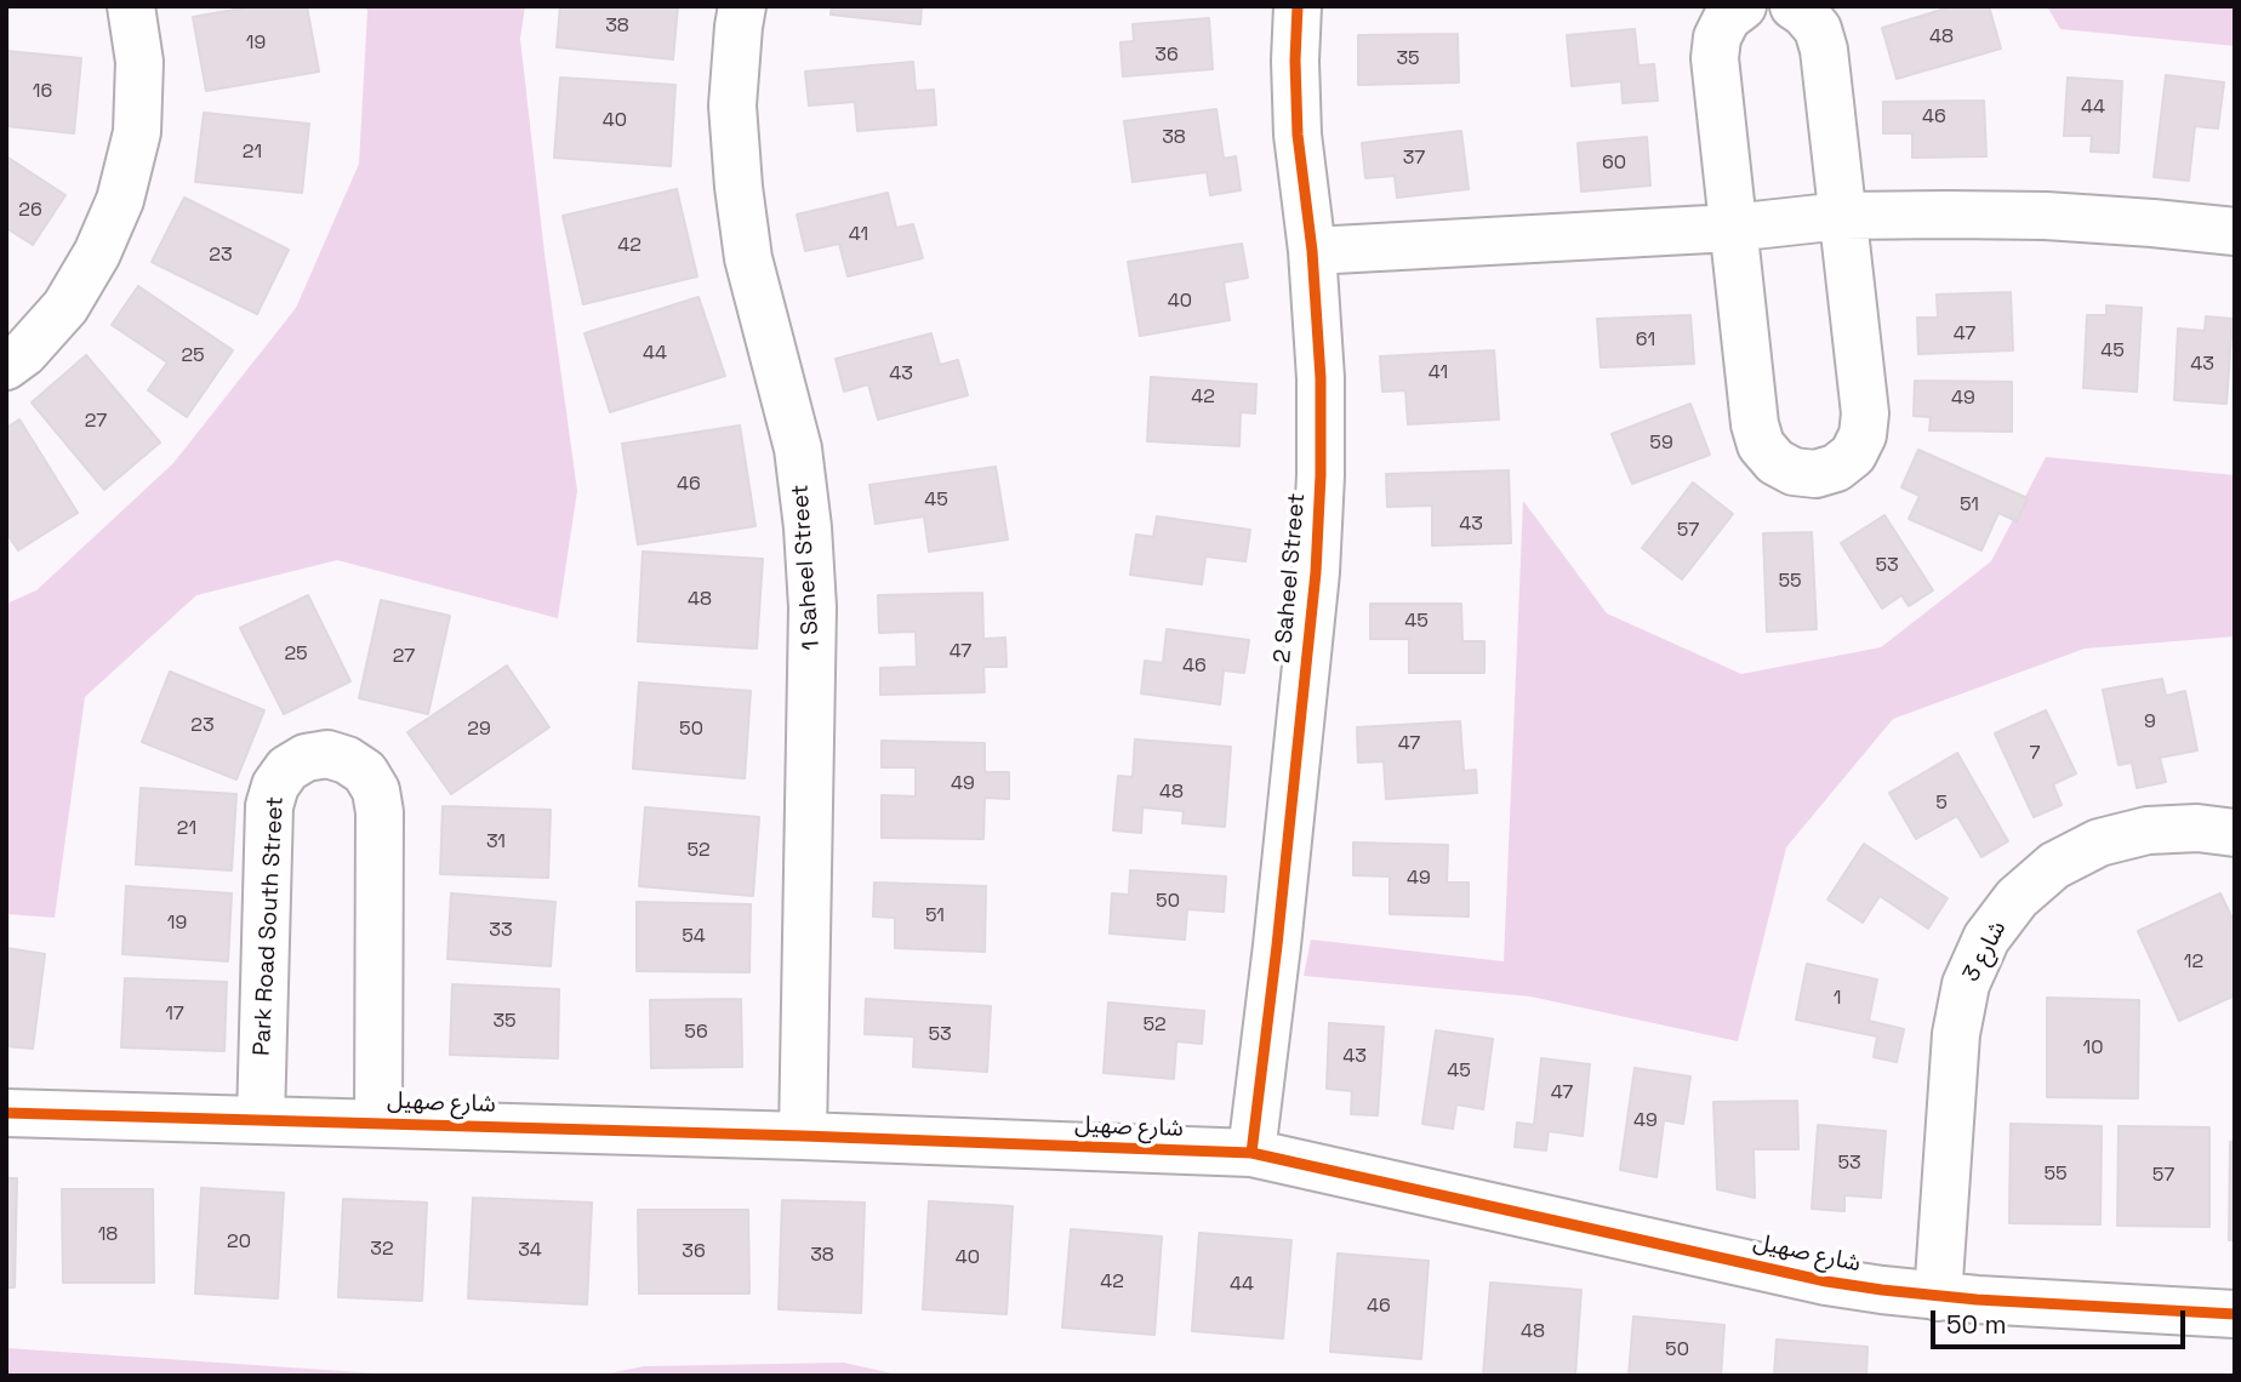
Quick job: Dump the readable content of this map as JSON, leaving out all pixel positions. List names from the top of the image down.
{
  "streets": {
    "street": [
      "1 Saheel Street",
      "2 Saheel Street",
      "Park Road South Street",
      "3 شارع",
      "شارع صهيل"
    ]
  },
  "crossings": [
    ["1 Saheel Street", "شارع صهيل"],
    ["2 Saheel Street", "شارع صهيل"],
    ["Park Road South Street", "شارع صهيل"],
    ["3 شارع", "شارع صهيل"]
  ],
  "house_numbers": [
    "38",
    "48",
    "19",
    "36",
    "35",
    "16",
    "44",
    "46",
    "40",
    "38",
    "21",
    "37",
    "60",
    "26",
    "41",
    "42",
    "23",
    "40",
    "47",
    "61",
    "45",
    "44",
    "25",
    "43",
    "41",
    "43",
    "42",
    "49",
    "27",
    "59",
    "46",
    "45",
    "51",
    "43",
    "57",
    "53",
    "55",
    "48",
    "45",
    "47",
    "25",
    "27",
    "46",
    "9",
    "23",
    "29",
    "50",
    "47",
    "7",
    "49",
    "48",
    "5",
    "21",
    "31",
    "52",
    "49",
    "50",
    "51",
    "19",
    "33",
    "54",
    "12",
    "1",
    "17",
    "35",
    "52",
    "56",
    "53",
    "10",
    "43",
    "45",
    "47",
    "49",
    "53",
    "55",
    "57",
    "18",
    "20",
    "32",
    "34",
    "36",
    "38",
    "40",
    "42",
    "44",
    "46",
    "48",
    "50"
  ],
  "scale_bar": "50 m"
}
